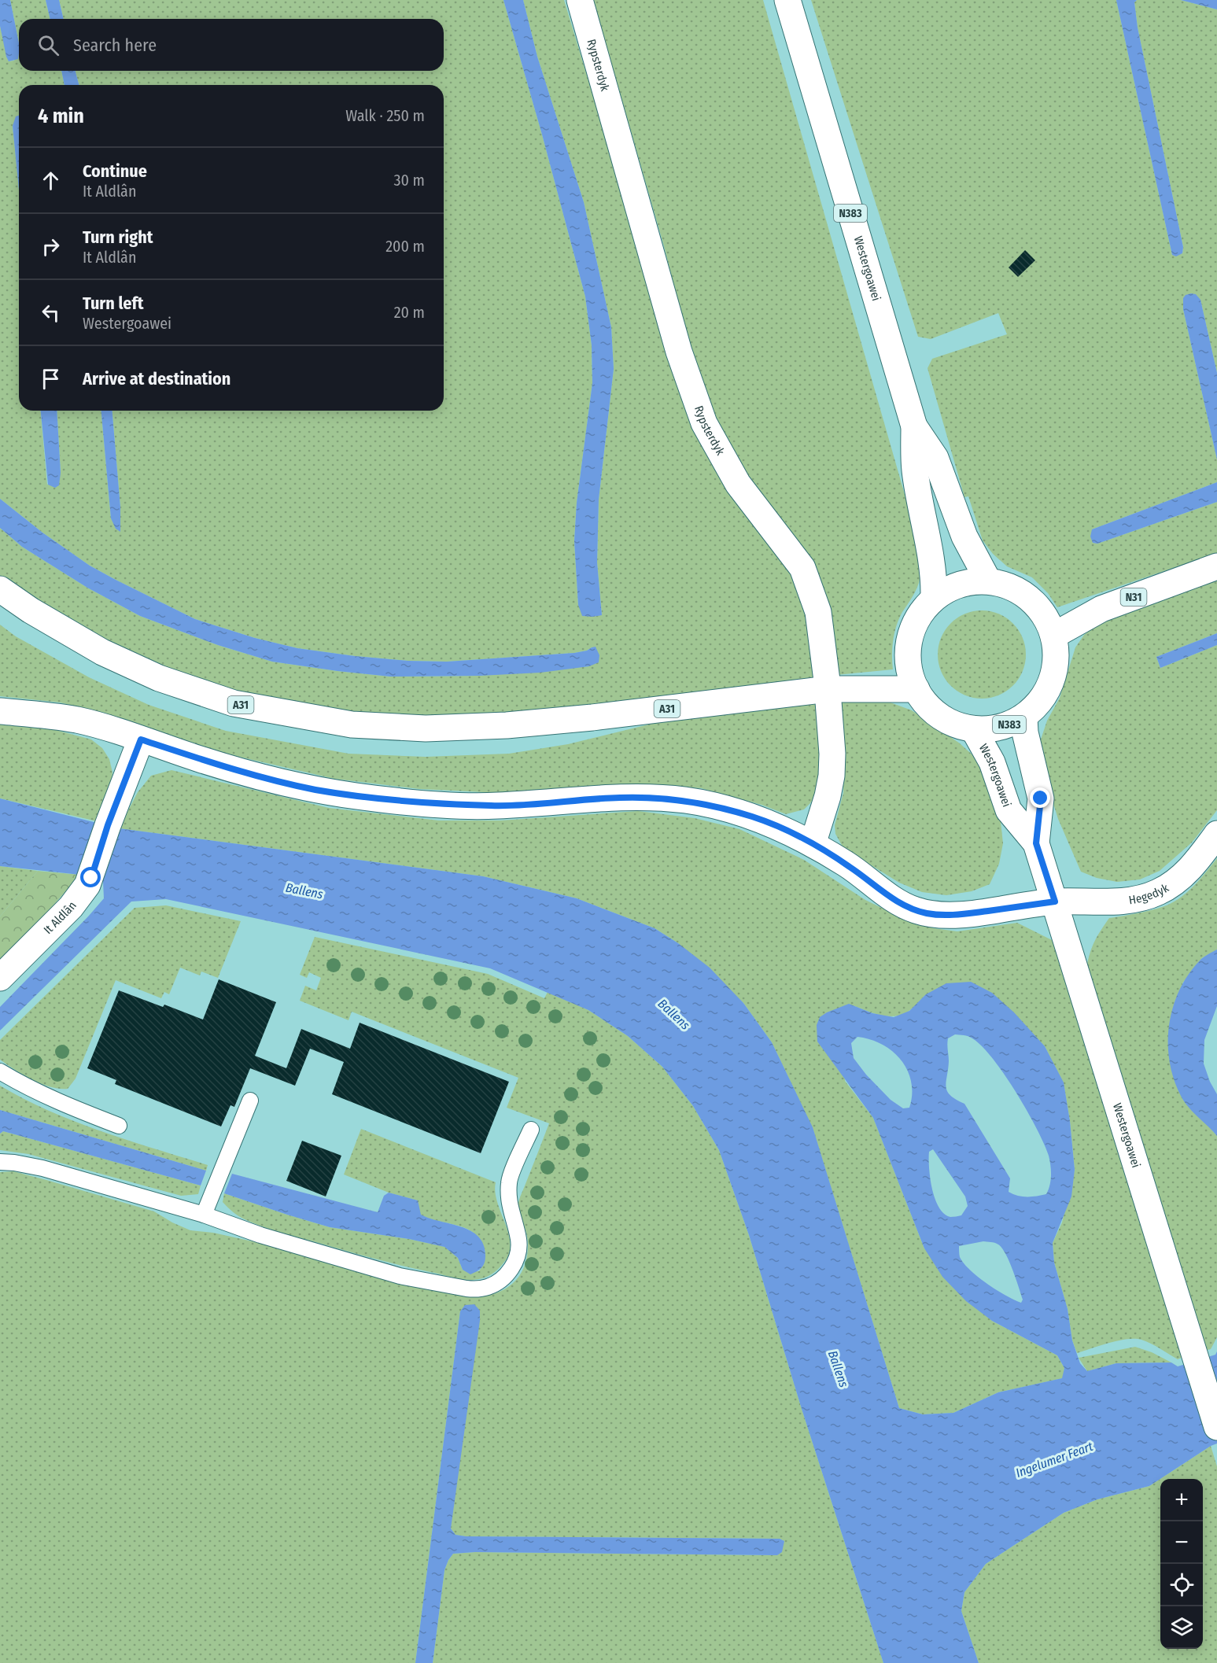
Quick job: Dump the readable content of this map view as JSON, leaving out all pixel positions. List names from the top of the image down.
{
  "streets": {
    "main road": [
      "Rypsterdyk",
      "N383",
      "Westergoawei",
      "N31",
      "A31",
      "Hegedyk",
      "It Aldlân"
    ]
  },
  "crossings": [
    ["Rypsterdyk", "A31"],
    ["N383", "Westergoawei"],
    ["N383", "N31"],
    ["N383", "A31"],
    ["Westergoawei", "N31"],
    ["Westergoawei", "A31"],
    ["Westergoawei", "Hegedyk"],
    ["N31", "A31"]
  ],
  "water": ["Ballens", "Ingelumer Feart"],
  "page": {
    "search": "Search here",
    "heading": ["4 min", "Walk · 250 m"],
    "list": [
      ["Continue", "It Aldlân", "30 m"],
      ["Turn right", "It Aldlân", "200 m"],
      ["Turn left", "Westergoawei", "20 m"],
      "Arrive at destination"
    ],
    "map_buttons": ["+", "−"]
  }
}
